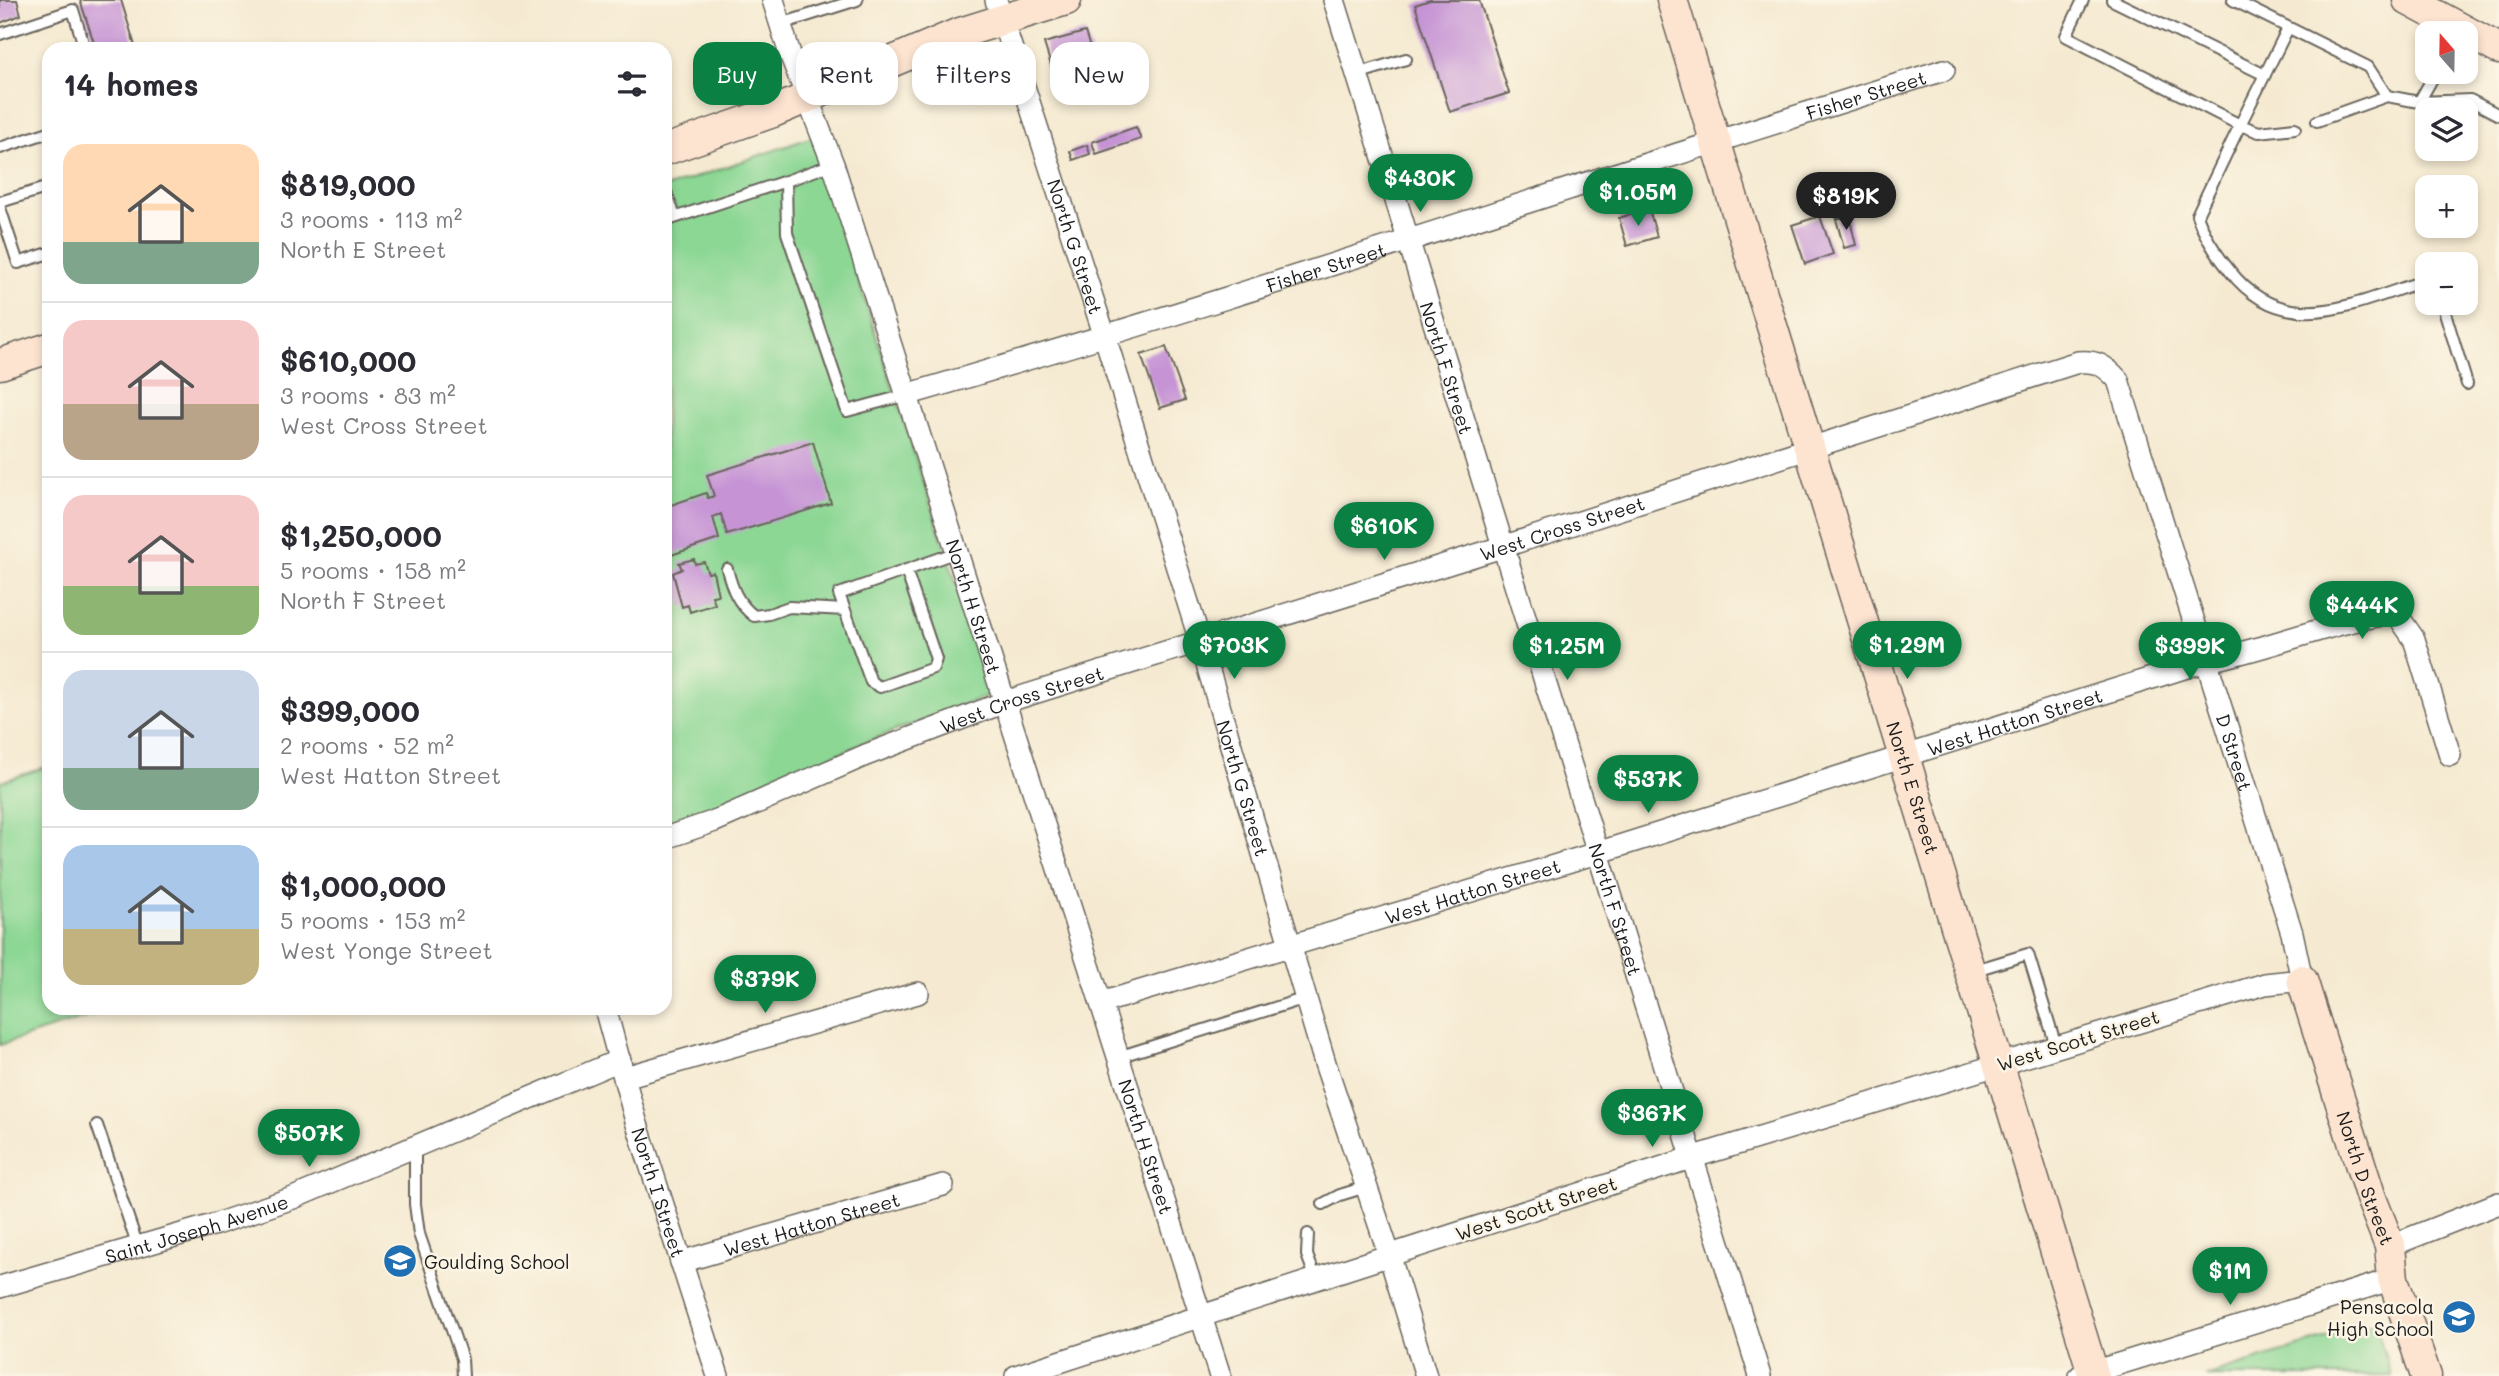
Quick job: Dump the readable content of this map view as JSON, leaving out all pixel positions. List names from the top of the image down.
{
  "streets": {
    "street": [
      "Fisher Street",
      "North G Street",
      "North F Street",
      "West Cross Street",
      "North H Street",
      "West Hatton Street",
      "D Street",
      "North E Street",
      "West Scott Street",
      "North D Street",
      "North I Street",
      "Saint Joseph Avenue"
    ]
  },
  "crossings": [
    ["Fisher Street", "North G Street"],
    ["Fisher Street", "North F Street"],
    ["Fisher Street", "North H Street"],
    ["Fisher Street", "North E Street"],
    ["North G Street", "West Cross Street"],
    ["North G Street", "West Hatton Street"],
    ["North G Street", "West Scott Street"],
    ["North F Street", "West Cross Street"],
    ["North F Street", "West Hatton Street"],
    ["North F Street", "West Scott Street"],
    ["West Cross Street", "North H Street"],
    ["West Cross Street", "D Street"],
    ["West Cross Street", "North E Street"],
    ["North H Street", "West Hatton Street"],
    ["North H Street", "West Scott Street"],
    ["West Hatton Street", "D Street"],
    ["West Hatton Street", "North E Street"],
    ["West Hatton Street", "North I Street"],
    ["D Street", "West Scott Street"],
    ["D Street", "North D Street"],
    ["North E Street", "West Scott Street"],
    ["West Scott Street", "North D Street"],
    ["North I Street", "Saint Joseph Avenue"]
  ],
  "places": {
    "school or university": ["Goulding School", "Pensacola High School"]
  },
  "north": "top",
  "page": {
    "map_buttons": ["+", "−"],
    "chip": [
      "Buy",
      "Rent",
      "Filters",
      "New"
    ],
    "heading": "14 homes",
    "list": [
      {
        "name": "$819,000",
        "note": "3 rooms · 113 m² · North E Street"
      },
      {
        "name": "$610,000",
        "note": "3 rooms · 83 m² · West Cross Street"
      },
      {
        "name": "$1,250,000",
        "note": "5 rooms · 158 m² · North F Street"
      },
      {
        "name": "$399,000",
        "note": "2 rooms · 52 m² · West Hatton Street"
      },
      {
        "name": "$1,000,000",
        "note": "5 rooms · 153 m² · West Yonge Street"
      }
    ],
    "price": [
      "$430K",
      "$1.05M",
      "$819K",
      "$610K",
      "$444K",
      "$703K",
      "$1.29M",
      "$1.25M",
      "$399K",
      "$537K",
      "$379K",
      "$367K",
      "$507K",
      "$1M"
    ]
  }
}
